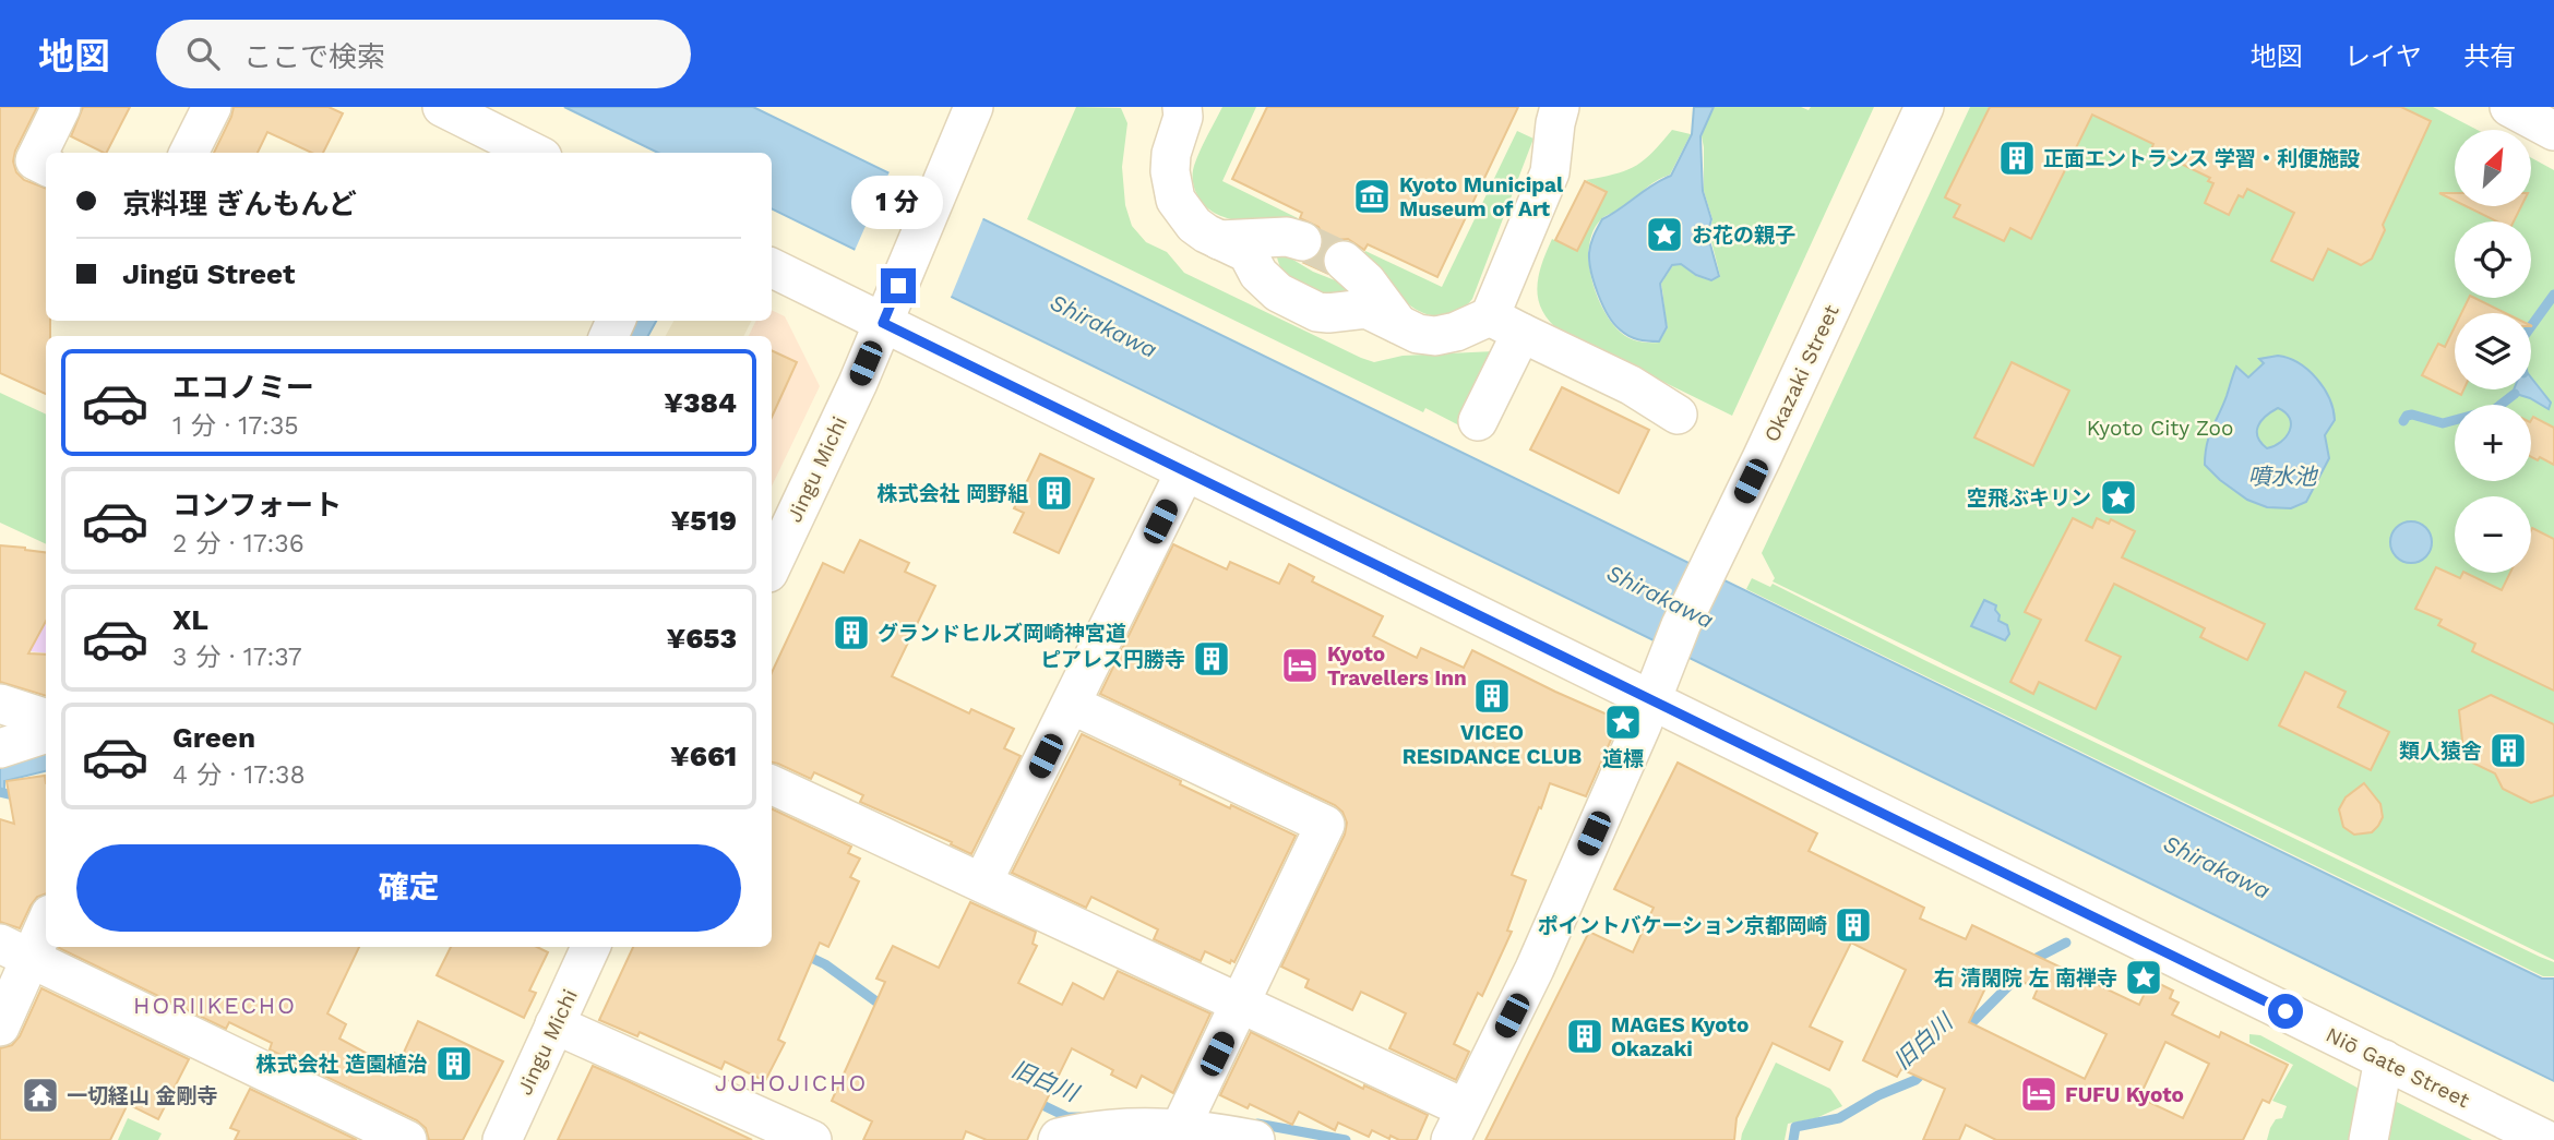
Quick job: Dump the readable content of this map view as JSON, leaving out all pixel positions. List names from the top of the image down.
{
  "streets": {
    "street": ["Okazaki Street", "Jingu Michi", "Niō Gate Street"]
  },
  "crossings": [
    ["Okazaki Street", "Niō Gate Street"],
    ["Jingu Michi", "Niō Gate Street"]
  ],
  "districts": ["HORIIKECHO", "JOHOJICHO"],
  "water": ["Shirakawa", "噴水池", "旧白川"],
  "parks": ["Kyoto City Zoo"],
  "places": {
    "building": [
      "正面エントランス 学習・利便施設",
      "株式会社 岡野組",
      "グランドヒルズ岡崎神宮道",
      "ピアレス円勝寺",
      "VICEO RESIDANCE CLUB",
      "類人猿舎",
      "ポイントバケーション京都岡崎",
      "MAGES Kyoto Okazaki",
      "株式会社 造園植治"
    ],
    "museum": ["Kyoto Municipal Museum of Art"],
    "place": [
      "お花の親子",
      "空飛ぶキリン",
      "道標",
      "右 清閑院 左 南禅寺"
    ],
    "hotel": ["Kyoto Travellers Inn", "FUFU Kyoto"],
    "temple": ["一切経山 金剛寺"]
  },
  "north": "top right",
  "page": {
    "header": "地図",
    "search": "ここで検索",
    "nav": ["地図", "レイヤ", "共有"],
    "map_buttons": ["+", "−"],
    "banner": ["京料理 ぎんもんど", "Jingū Street"],
    "bubble": "1 分",
    "list": [
      {
        "name": "エコノミー",
        "note": "1 分 · 17:35",
        "value": "¥384"
      },
      {
        "name": "コンフォート",
        "note": "2 分 · 17:36",
        "value": "¥519"
      },
      {
        "name": "XL",
        "note": "3 分 · 17:37",
        "value": "¥653"
      },
      {
        "name": "Green",
        "note": "4 分 · 17:38",
        "value": "¥661"
      }
    ],
    "buttons": "確定"
  }
}
